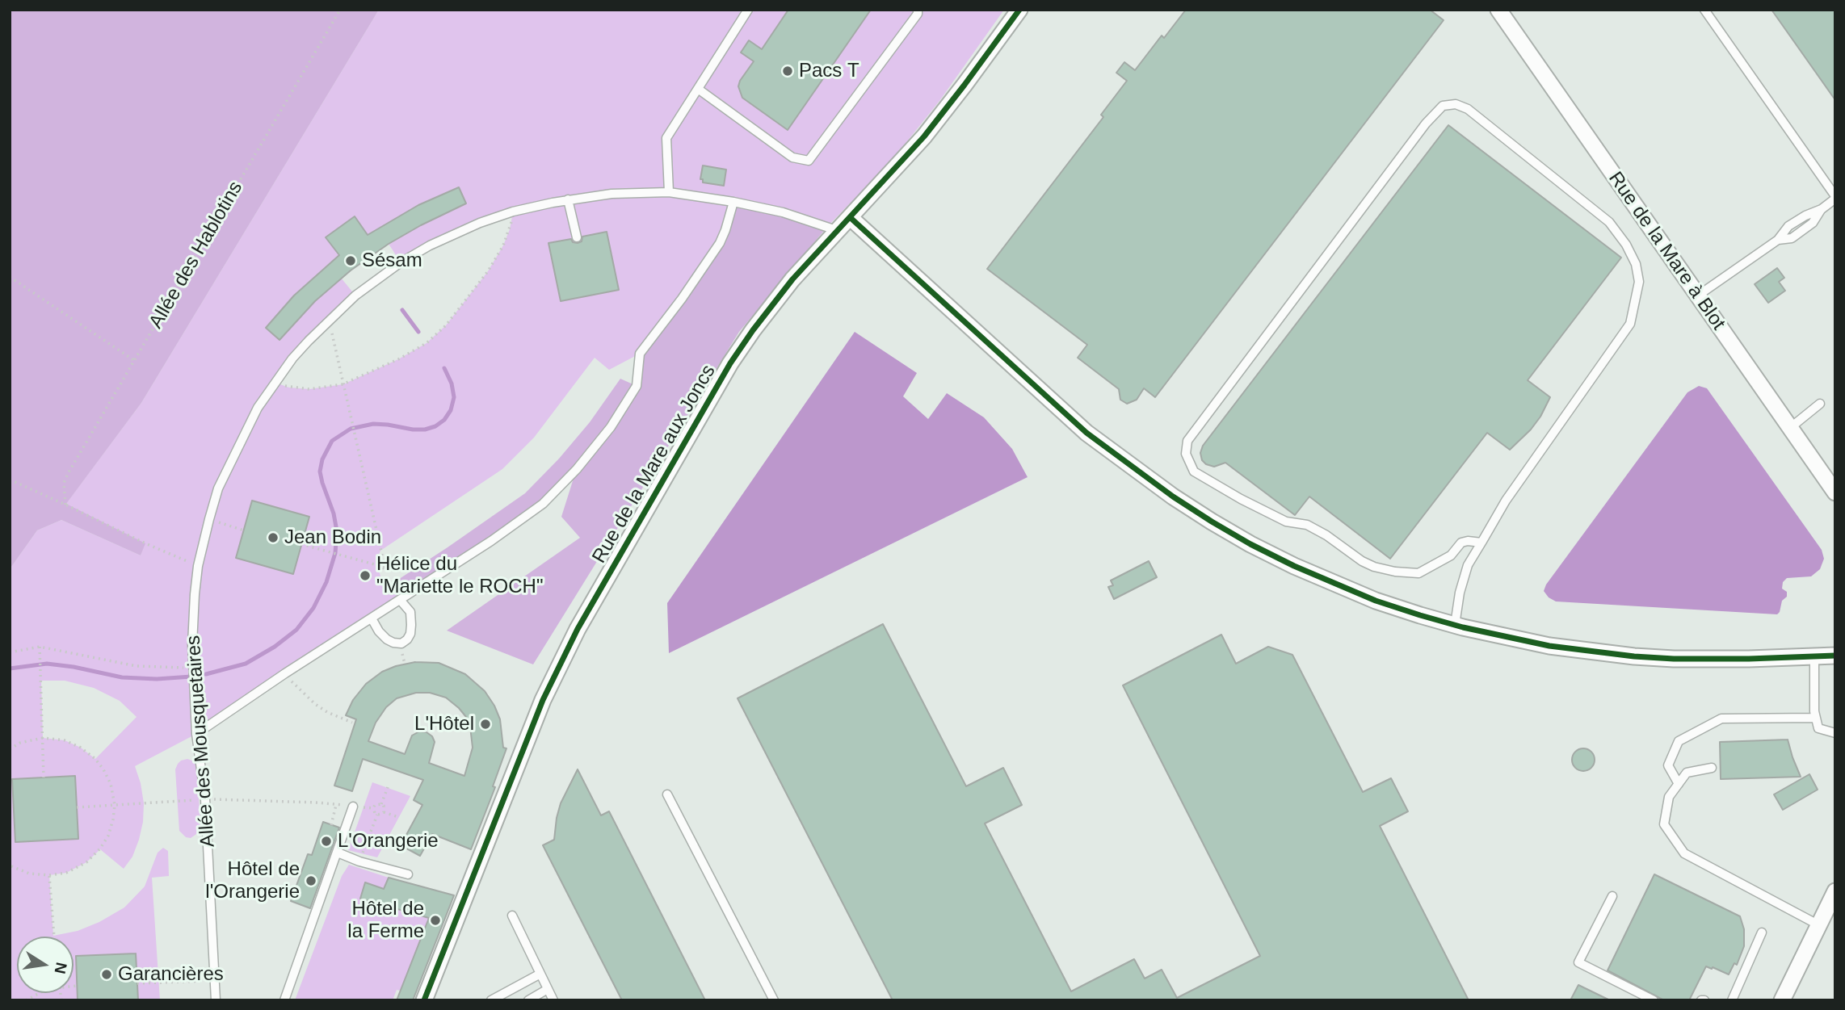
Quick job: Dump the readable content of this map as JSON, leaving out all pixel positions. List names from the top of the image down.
{
  "streets": {
    "street": ["Rue de la Mare à Blot", "Rue de la Mare aux Joncs"],
    "lane": ["Allée des Mousquetaires"],
    "path": ["Allée des Hablotins"]
  },
  "crossings": [
    ["Rue de la Mare aux Joncs", "Allée des Mousquetaires"]
  ],
  "places": [
    "Pacs T",
    "Sésam",
    "Jean Bodin",
    "Hélice du \"Mariette le ROCH\"",
    "L'Hôtel",
    "L'Orangerie",
    "Hôtel de l'Orangerie",
    "Hôtel de la Ferme",
    "Garancières"
  ],
  "north": "right"
}
